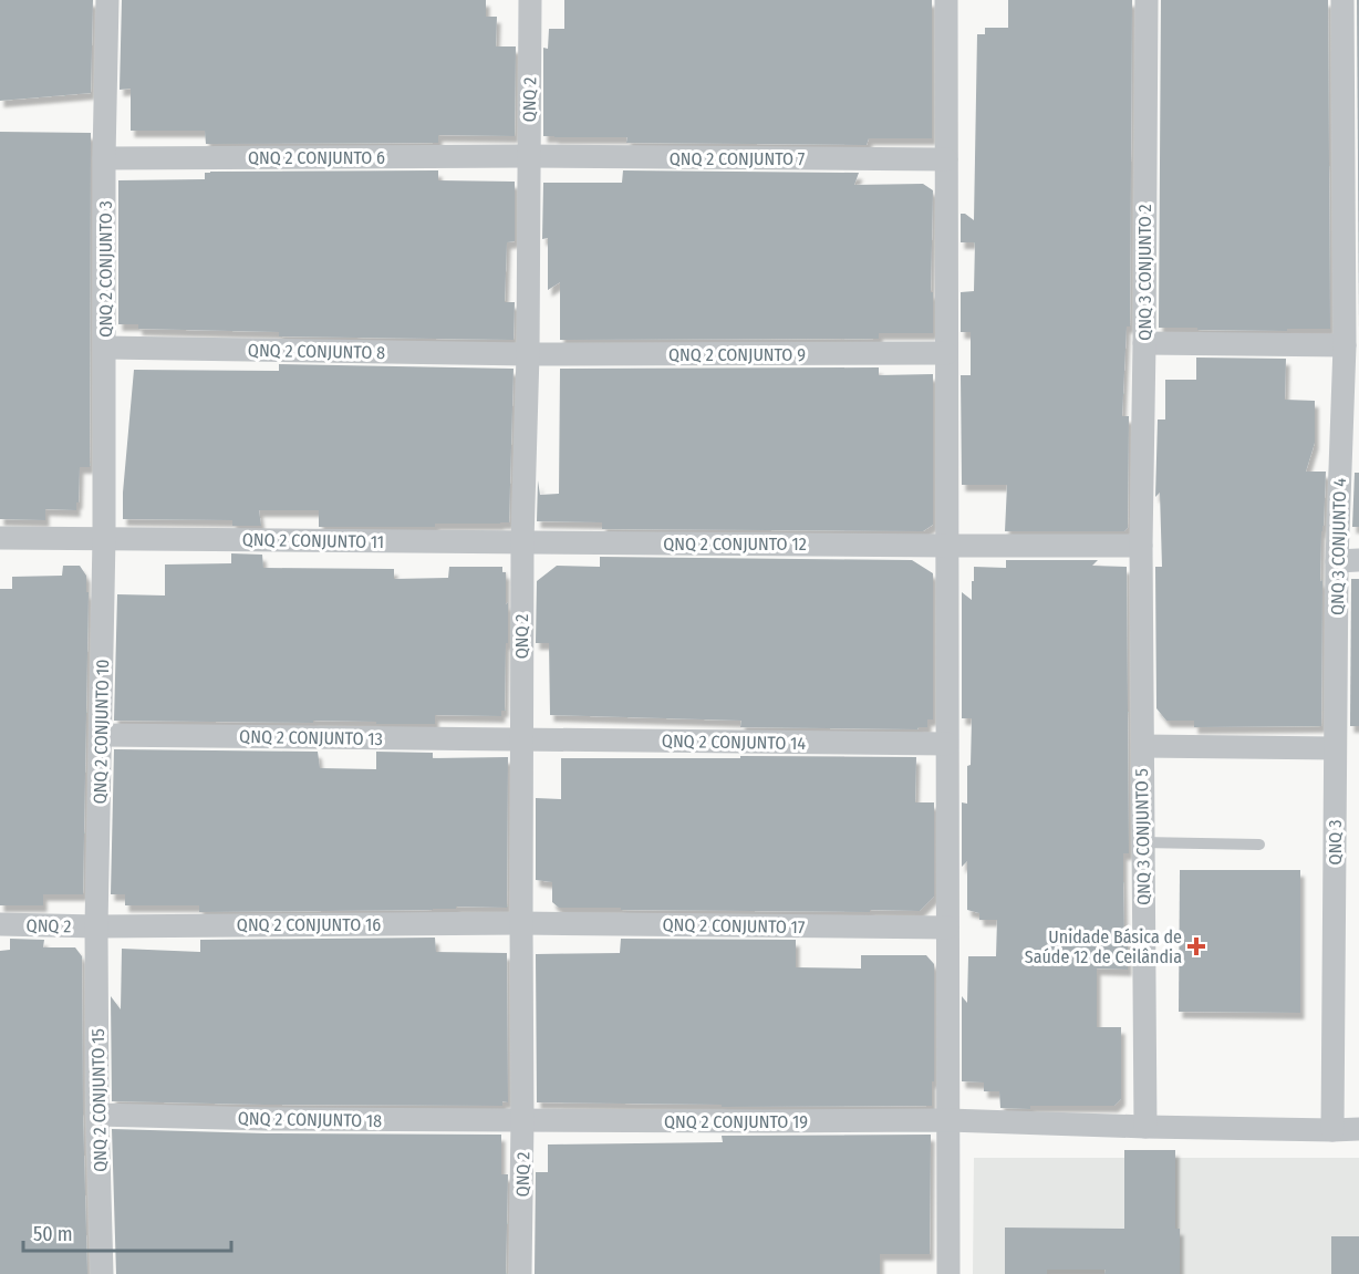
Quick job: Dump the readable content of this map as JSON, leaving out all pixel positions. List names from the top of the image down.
{
  "streets": {
    "street": [
      "QNQ 2",
      "QNQ 2 CONJUNTO 6",
      "QNQ 2 CONJUNTO 7",
      "QNQ 2 CONJUNTO 3",
      "QNQ 3 CONJUNTO 2",
      "QNQ 2 CONJUNTO 8",
      "QNQ 2 CONJUNTO 9",
      "QNQ 2 CONJUNTO 11",
      "QNQ 2 CONJUNTO 12",
      "QNQ 3 CONJUNTO 4",
      "QNQ 2 CONJUNTO 10",
      "QNQ 2 CONJUNTO 13",
      "QNQ 2 CONJUNTO 14",
      "QNQ 3 CONJUNTO 5",
      "QNQ 3",
      "QNQ 2 CONJUNTO 16",
      "QNQ 2 CONJUNTO 17",
      "QNQ 2 CONJUNTO 15",
      "QNQ 2 CONJUNTO 18",
      "QNQ 2 CONJUNTO 19"
    ]
  },
  "crossings": [
    ["QNQ 2", "QNQ 2 CONJUNTO 6"],
    ["QNQ 2", "QNQ 2 CONJUNTO 7"],
    ["QNQ 2", "QNQ 2 CONJUNTO 8"],
    ["QNQ 2", "QNQ 2 CONJUNTO 9"],
    ["QNQ 2", "QNQ 2 CONJUNTO 11"],
    ["QNQ 2", "QNQ 2 CONJUNTO 12"],
    ["QNQ 2", "QNQ 2 CONJUNTO 10"],
    ["QNQ 2", "QNQ 2 CONJUNTO 13"],
    ["QNQ 2", "QNQ 2 CONJUNTO 14"],
    ["QNQ 2", "QNQ 2 CONJUNTO 16"],
    ["QNQ 2", "QNQ 2 CONJUNTO 17"],
    ["QNQ 2", "QNQ 2 CONJUNTO 15"],
    ["QNQ 2", "QNQ 2 CONJUNTO 18"],
    ["QNQ 2", "QNQ 2 CONJUNTO 19"],
    ["QNQ 2 CONJUNTO 6", "QNQ 2 CONJUNTO 7"],
    ["QNQ 2 CONJUNTO 6", "QNQ 2 CONJUNTO 3"],
    ["QNQ 2 CONJUNTO 3", "QNQ 2 CONJUNTO 8"],
    ["QNQ 2 CONJUNTO 3", "QNQ 2 CONJUNTO 11"],
    ["QNQ 2 CONJUNTO 3", "QNQ 2 CONJUNTO 10"],
    ["QNQ 3 CONJUNTO 2", "QNQ 3 CONJUNTO 5"],
    ["QNQ 2 CONJUNTO 8", "QNQ 2 CONJUNTO 9"],
    ["QNQ 2 CONJUNTO 11", "QNQ 2 CONJUNTO 12"],
    ["QNQ 2 CONJUNTO 11", "QNQ 2 CONJUNTO 10"],
    ["QNQ 3 CONJUNTO 4", "QNQ 3"],
    ["QNQ 2 CONJUNTO 10", "QNQ 2 CONJUNTO 13"],
    ["QNQ 2 CONJUNTO 10", "QNQ 2 CONJUNTO 16"],
    ["QNQ 2 CONJUNTO 10", "QNQ 2 CONJUNTO 15"],
    ["QNQ 2 CONJUNTO 13", "QNQ 2 CONJUNTO 14"],
    ["QNQ 2 CONJUNTO 16", "QNQ 2 CONJUNTO 17"],
    ["QNQ 2 CONJUNTO 16", "QNQ 2 CONJUNTO 15"],
    ["QNQ 2 CONJUNTO 15", "QNQ 2 CONJUNTO 18"],
    ["QNQ 2 CONJUNTO 18", "QNQ 2 CONJUNTO 19"]
  ],
  "places": {
    "health": ["Unidade Básica de Saúde 12 de Ceilândia"]
  },
  "scale_bar": "50 m"
}
